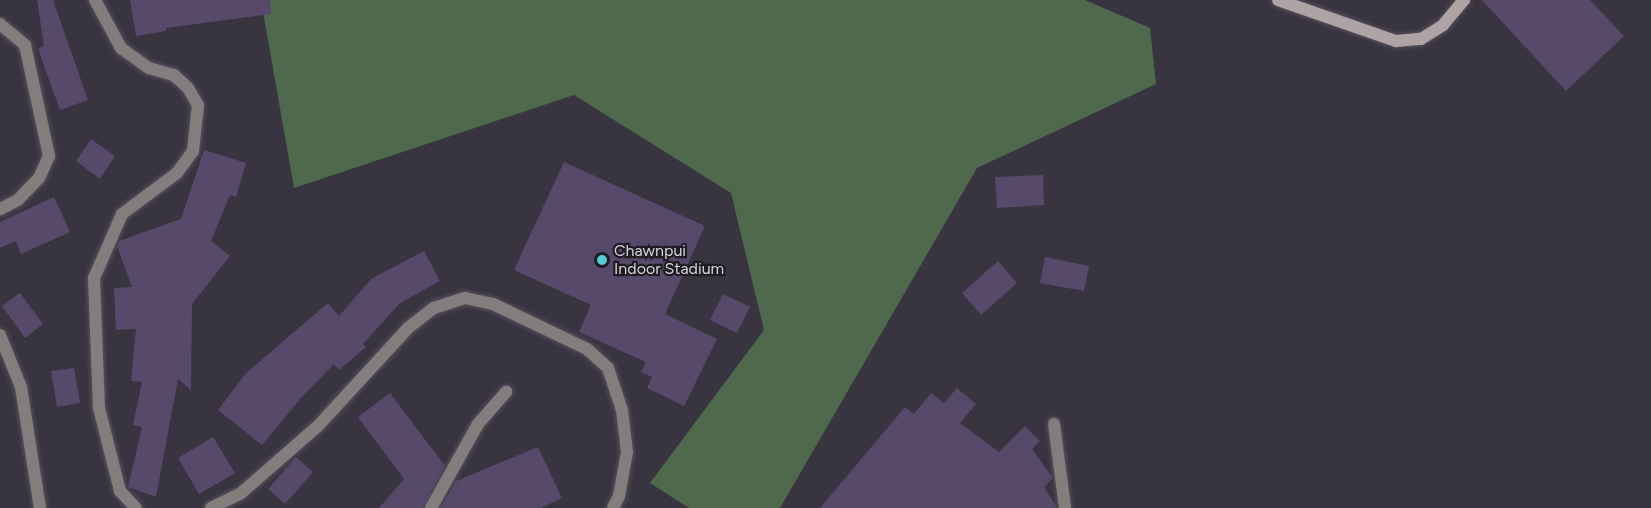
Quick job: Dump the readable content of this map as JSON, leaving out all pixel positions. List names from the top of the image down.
{
  "places": ["Chawnpui Indoor Stadium"]
}
